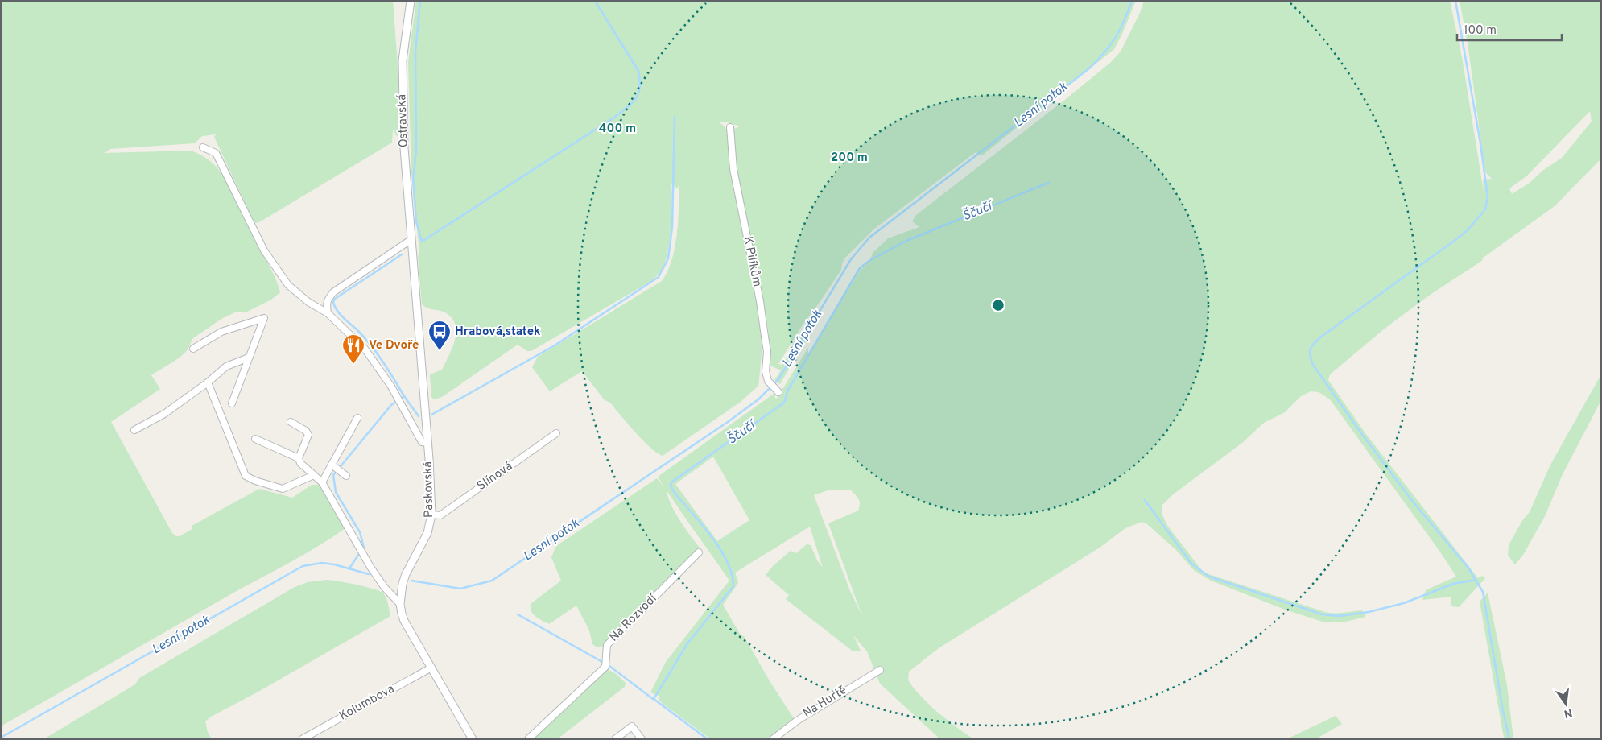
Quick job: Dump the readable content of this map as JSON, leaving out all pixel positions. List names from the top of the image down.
{
  "streets": {
    "street": [
      "Ostravská",
      "K Pilíkům",
      "Slínová",
      "Paskovská",
      "Na Rozvodí",
      "Na Hurtě",
      "Kolumbova"
    ]
  },
  "crossings": [
    ["Ostravská", "Paskovská"],
    ["Slínová", "Paskovská"],
    ["Paskovská", "Kolumbova"]
  ],
  "water": ["Lesní potok", "Ščučí"],
  "places": {
    "bus stop": ["Hrabová,statek"],
    "restaurant": ["Ve Dvoře"]
  },
  "scale_bar": "100 m",
  "north": "bottom",
  "rings": ["400 m", "200 m"]
}
